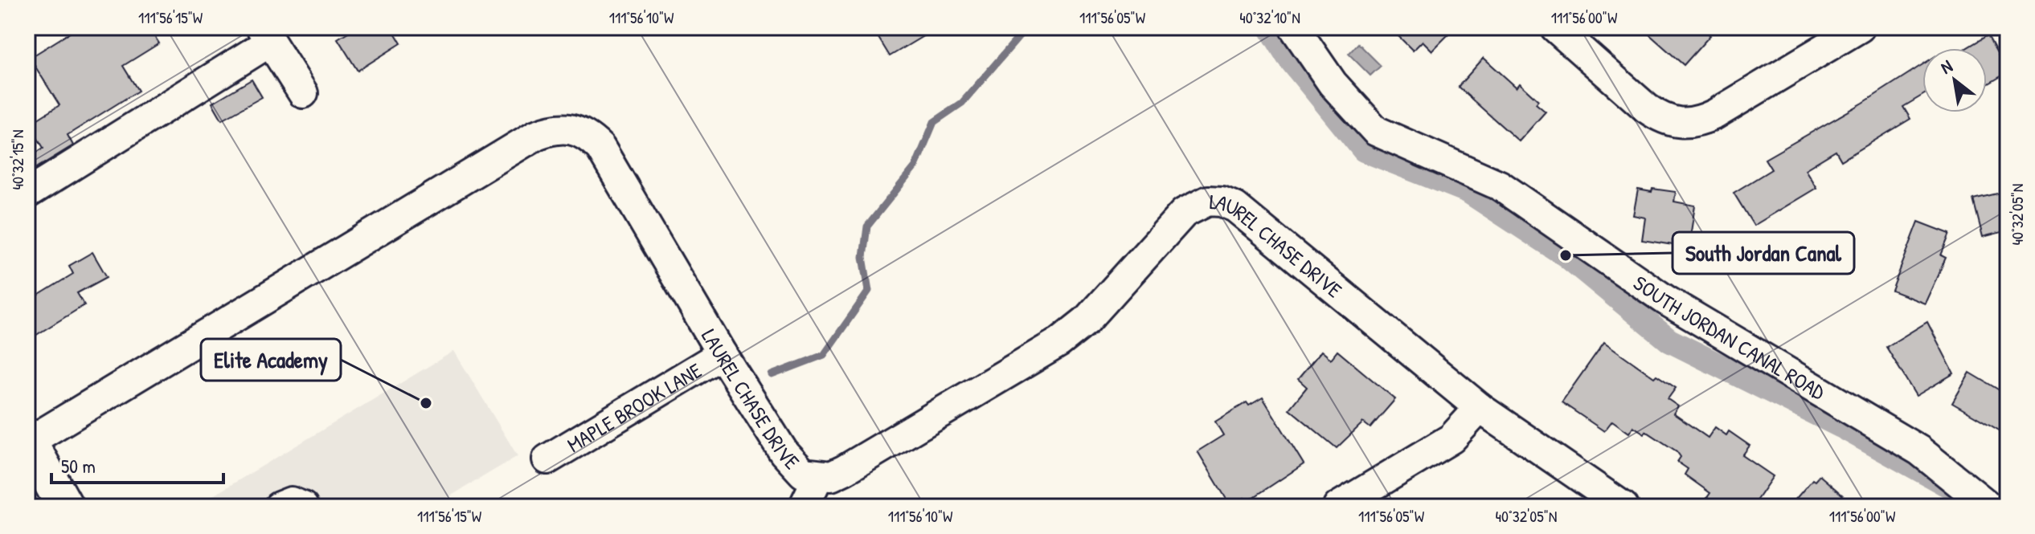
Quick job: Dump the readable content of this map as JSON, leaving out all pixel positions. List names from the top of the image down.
{
  "streets": {
    "street": ["LAUREL CHASE DRIVE", "SOUTH JORDAN CANAL ROAD", "MAPLE BROOK LANE"]
  },
  "crossings": [
    ["LAUREL CHASE DRIVE", "MAPLE BROOK LANE"]
  ],
  "places": ["South Jordan Canal", "Elite Academy"],
  "scale_bar": "50 m",
  "north": "top left",
  "coordinates": [
    "111°56'15\"W",
    "111°56'10\"W",
    "111°56'05\"W",
    "40°32'10\"N",
    "111°56'00\"W",
    "40°32'15\"N",
    "40°32'05\"N"
  ]
}
